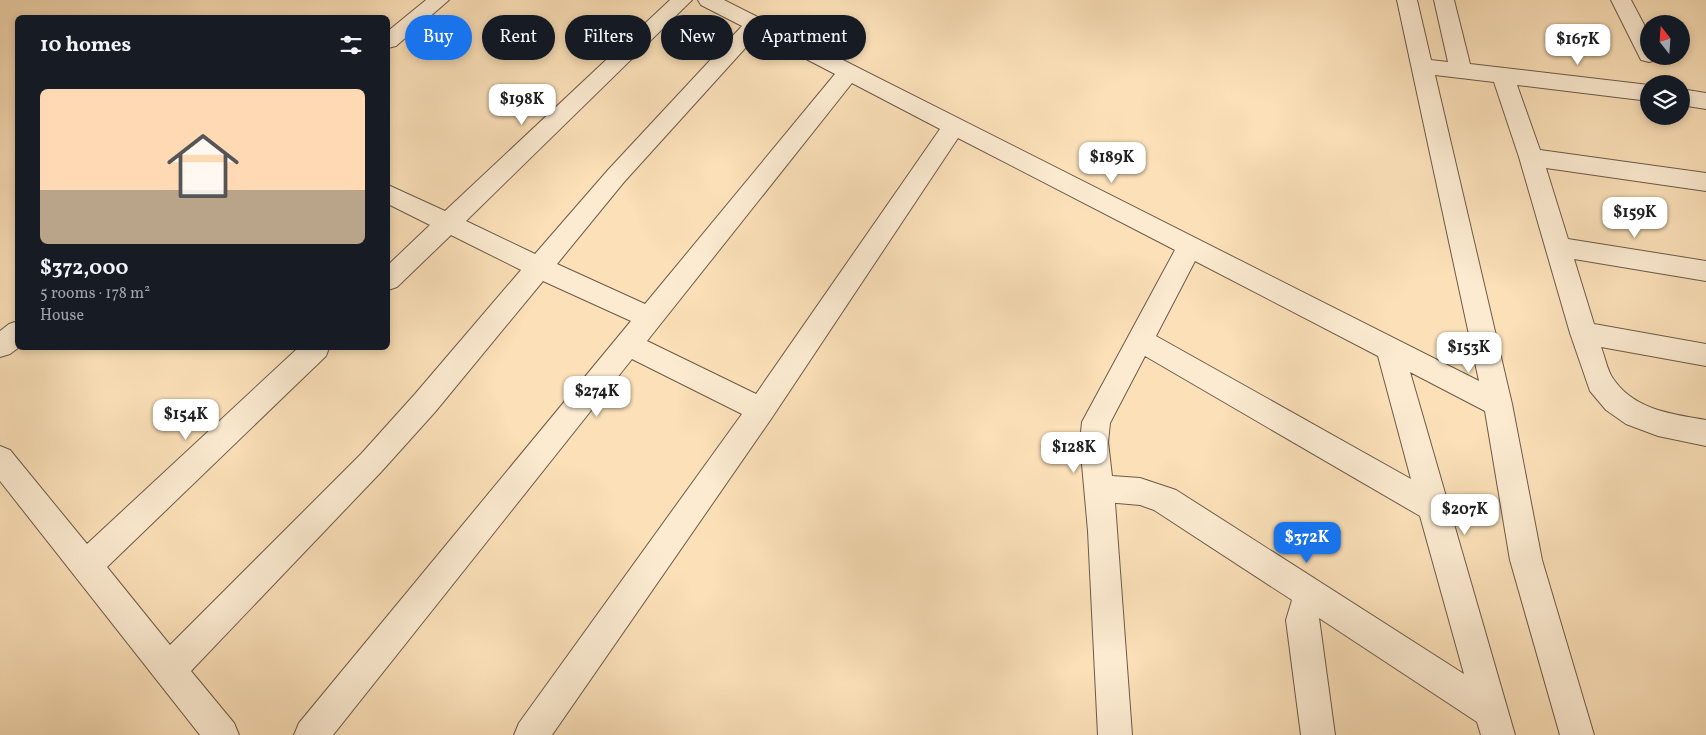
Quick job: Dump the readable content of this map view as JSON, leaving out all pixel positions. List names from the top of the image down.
{
  "north": "top",
  "page": {
    "chip": [
      "Buy",
      "Rent",
      "Filters",
      "New",
      "Apartment"
    ],
    "heading": "10 homes",
    "price": [
      "$167K",
      "$198K",
      "$189K",
      "$159K",
      "$153K",
      "$274K",
      "$154K",
      "$128K",
      "$207K",
      "$372K"
    ],
    "list": [
      {
        "name": "$372,000",
        "note": "5 rooms · 178 m² · House"
      }
    ]
  }
}
